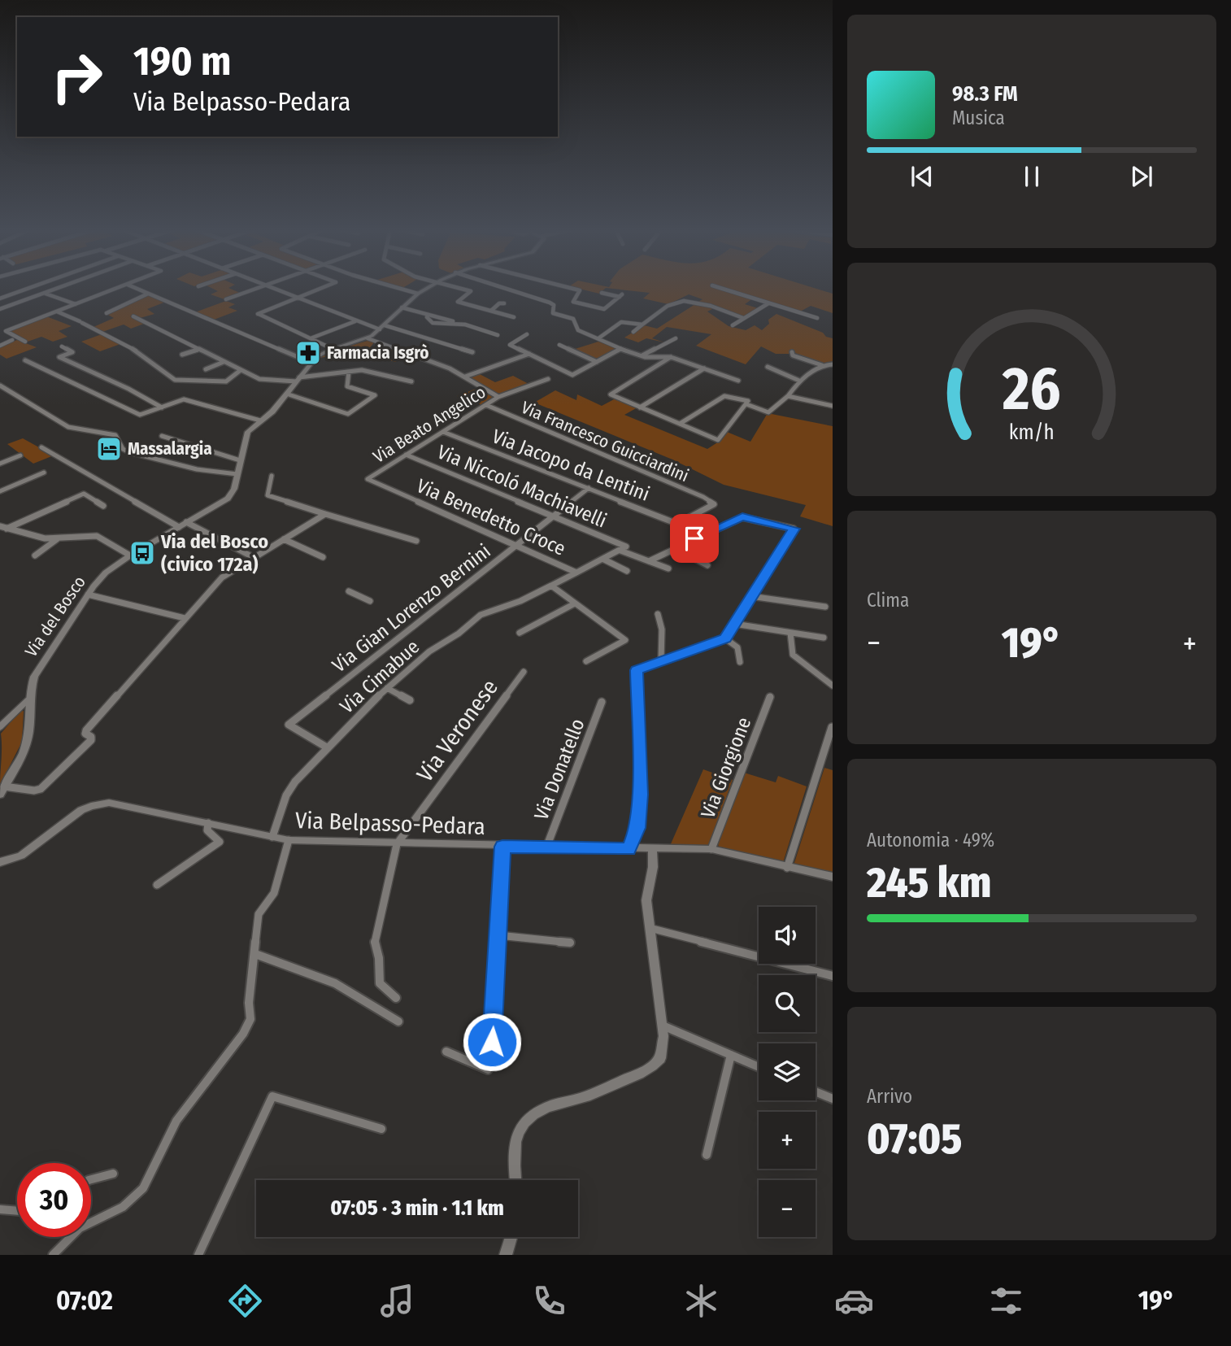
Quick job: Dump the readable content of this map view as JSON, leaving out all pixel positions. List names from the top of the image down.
{
  "streets": {
    "main road": ["Via del Bosco"],
    "street": [
      "Via Beato Angelico",
      "Via Francesco Guicciardini",
      "Via Jacopo da Lentini",
      "Via Niccoló Machiavelli",
      "Via Benedetto Croce",
      "Via Gian Lorenzo Bernini",
      "Via Cimabue",
      "Via Veronese",
      "Via Giorgione",
      "Via Donatello",
      "Via Belpasso-Pedara"
    ]
  },
  "crossings": [
    ["Via Beato Angelico", "Via Francesco Guicciardini"],
    ["Via Beato Angelico", "Via Jacopo da Lentini"],
    ["Via Beato Angelico", "Via Niccoló Machiavelli"],
    ["Via Beato Angelico", "Via Benedetto Croce"],
    ["Via Beato Angelico", "Via del Bosco"],
    ["Via Francesco Guicciardini", "Via Jacopo da Lentini"],
    ["Via Jacopo da Lentini", "Via Gian Lorenzo Bernini"],
    ["Via Niccoló Machiavelli", "Via Gian Lorenzo Bernini"],
    ["Via Benedetto Croce", "Via Gian Lorenzo Bernini"],
    ["Via Benedetto Croce", "Via Cimabue"],
    ["Via Gian Lorenzo Bernini", "Via Cimabue"],
    ["Via Cimabue", "Via Belpasso-Pedara"],
    ["Via Veronese", "Via Belpasso-Pedara"],
    ["Via Giorgione", "Via Belpasso-Pedara"],
    ["Via Donatello", "Via Belpasso-Pedara"]
  ],
  "places": {
    "pharmacy": ["Farmacia Isgrò"],
    "hotel": ["Massalargia"],
    "bus stop": ["Via del Bosco (civico 172a)"]
  },
  "page": {
    "turn": ["190 m", "Via Belpasso-Pedara"],
    "song": ["98.3 FM", "Musica"],
    "tile": [
      "Clima",
      ["Autonomia · 49%", "245 km"],
      ["Arrivo", "07:05"]
    ],
    "heat": ["−", "19°", "+"],
    "map_buttons": ["+", "−"],
    "limit": "30",
    "trip": "07:05 · 3 min · 1.1 km",
    "tabs": ["07:02", "19°"],
    "gauge": ["26", "km/h"]
  }
}
